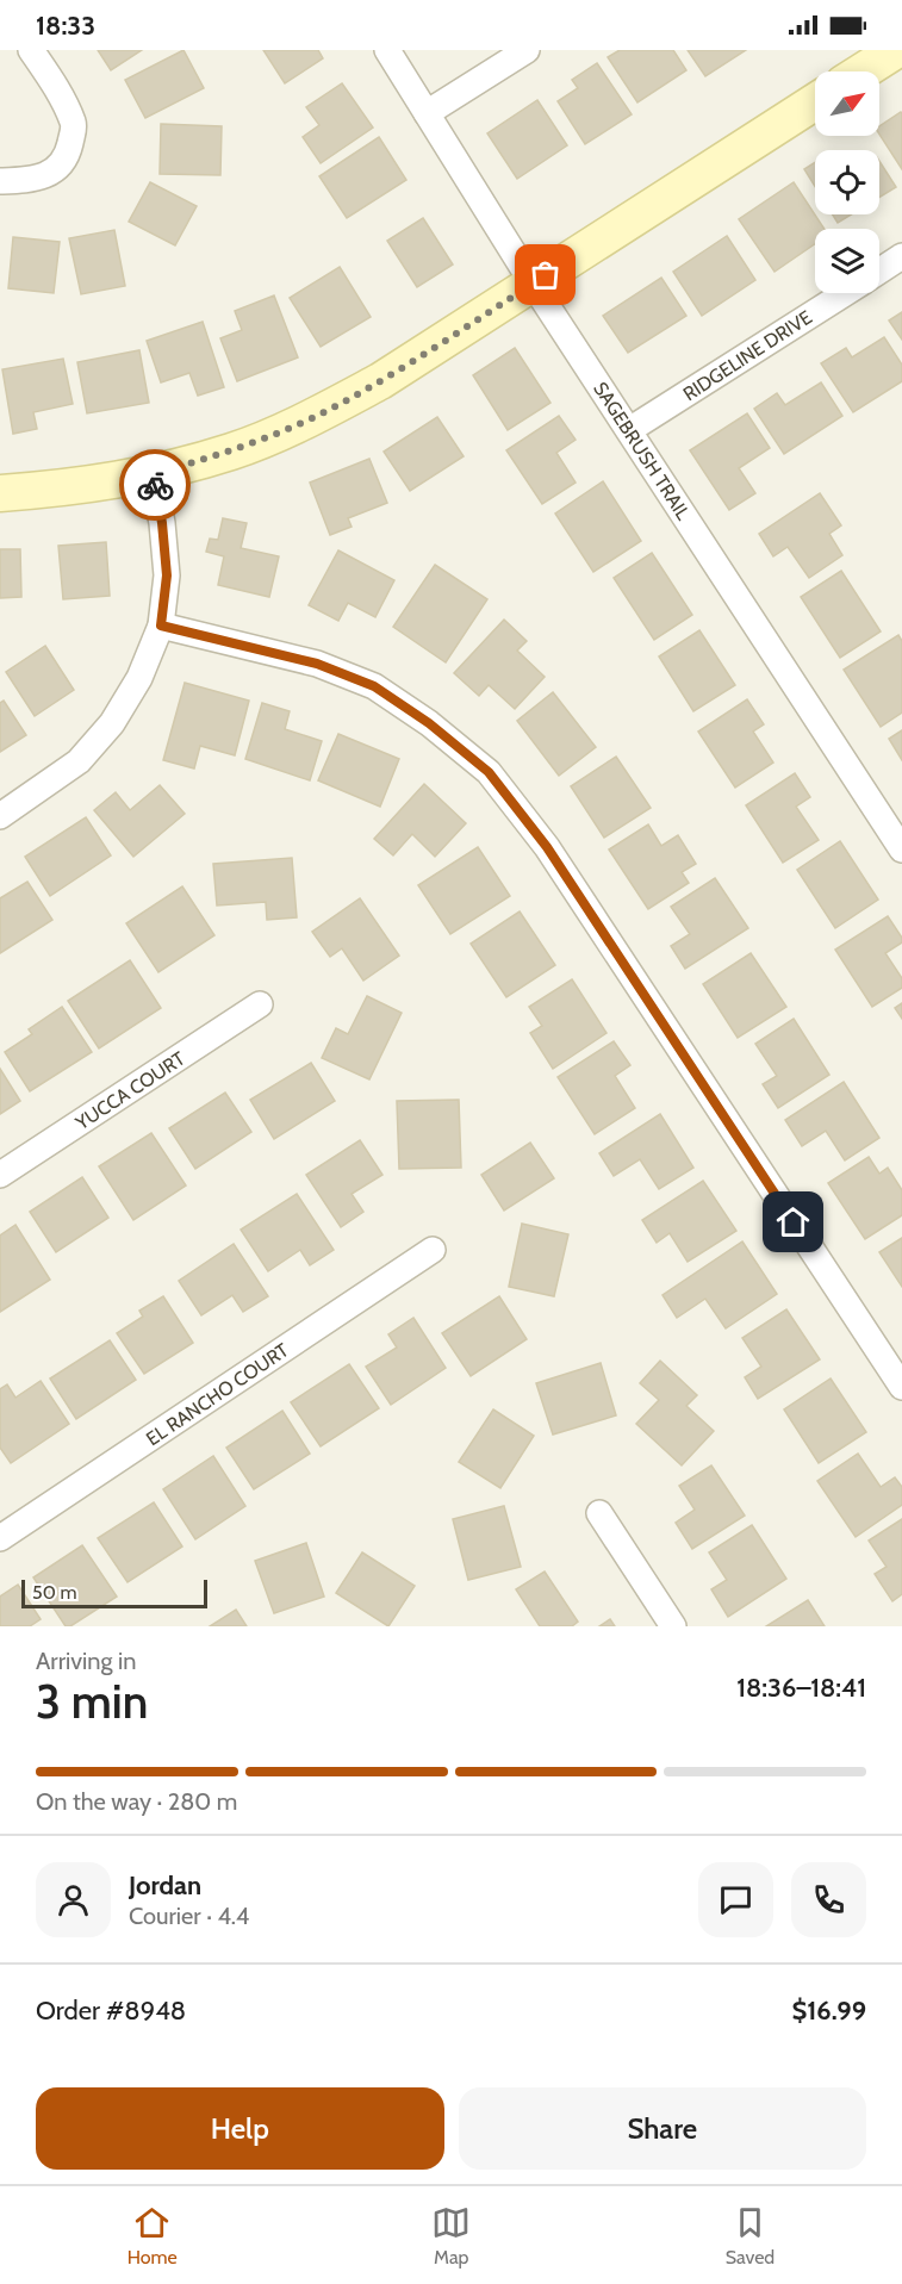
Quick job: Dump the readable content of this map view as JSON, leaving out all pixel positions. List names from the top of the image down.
{
  "streets": {
    "street": [
      "RIDGELINE DRIVE",
      "SAGEBRUSH TRAIL",
      "YUCCA COURT",
      "EL RANCHO COURT"
    ]
  },
  "crossings": [
    ["RIDGELINE DRIVE", "SAGEBRUSH TRAIL"]
  ],
  "scale_bar": "50 m",
  "north": "top right",
  "page": {
    "status": "18:33",
    "scale": "50 m",
    "heading": ["3 min", "Arriving in", "18:36–18:41"],
    "panel": [
      "Jordan",
      "Courier · 4.4",
      "Order #8948",
      "$16.99"
    ],
    "bar": "On the way · 280 m",
    "buttons": ["Help", "Share"],
    "tabs": ["Home", "Map", "Saved"]
  }
}
